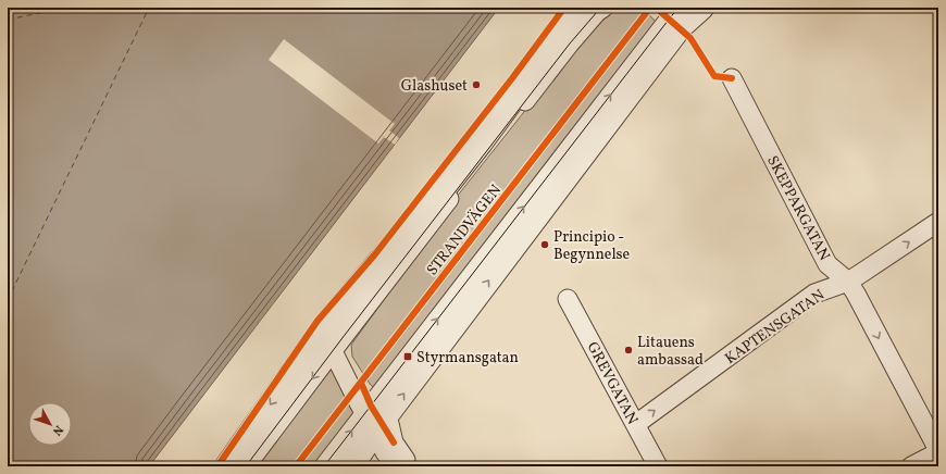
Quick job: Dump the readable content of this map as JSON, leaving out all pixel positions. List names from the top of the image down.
{
  "streets": {
    "street": [
      "SKEPPARGATAN",
      "STRANDVÄGEN",
      "KAPTENSGATAN",
      "GREVGATAN"
    ]
  },
  "crossings": [
    ["SKEPPARGATAN", "KAPTENSGATAN"],
    ["KAPTENSGATAN", "GREVGATAN"]
  ],
  "one_way": ["SKEPPARGATAN", "KAPTENSGATAN"],
  "places": {
    "other": ["Glashuset", "Principio - Begynnelse", "Litauens ambassad"],
    "transit": ["Styrmansgatan"]
  },
  "north": "bottom right"
}
